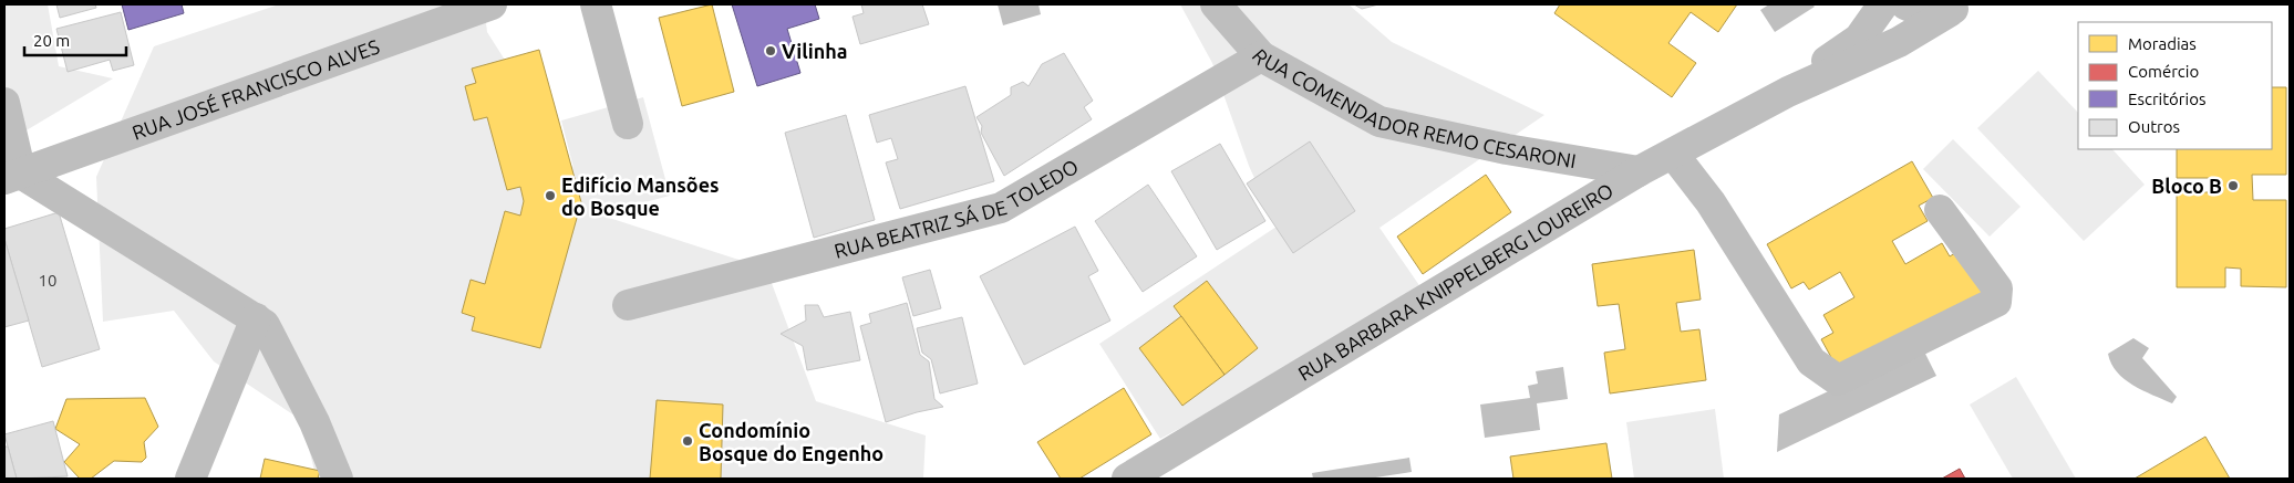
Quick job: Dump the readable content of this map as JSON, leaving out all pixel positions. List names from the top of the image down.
{
  "streets": {
    "street": [
      "RUA JOSÉ FRANCISCO ALVES",
      "RUA COMENDADOR REMO CESARONI",
      "RUA BEATRIZ SÁ DE TOLEDO",
      "RUA BARBARA KNIPPELBERG LOUREIRO"
    ]
  },
  "crossings": [
    ["RUA COMENDADOR REMO CESARONI", "RUA BEATRIZ SÁ DE TOLEDO"],
    ["RUA COMENDADOR REMO CESARONI", "RUA BARBARA KNIPPELBERG LOUREIRO"]
  ],
  "places": [
    "Vilinha",
    "Bloco B",
    "Edifício Mansões do Bosque",
    "Condomínio Bosque do Engenho"
  ],
  "house_numbers": ["10"],
  "legend": [
    "Moradias",
    "Comércio",
    "Escritórios",
    "Outros"
  ],
  "scale_bar": "20 m"
}
